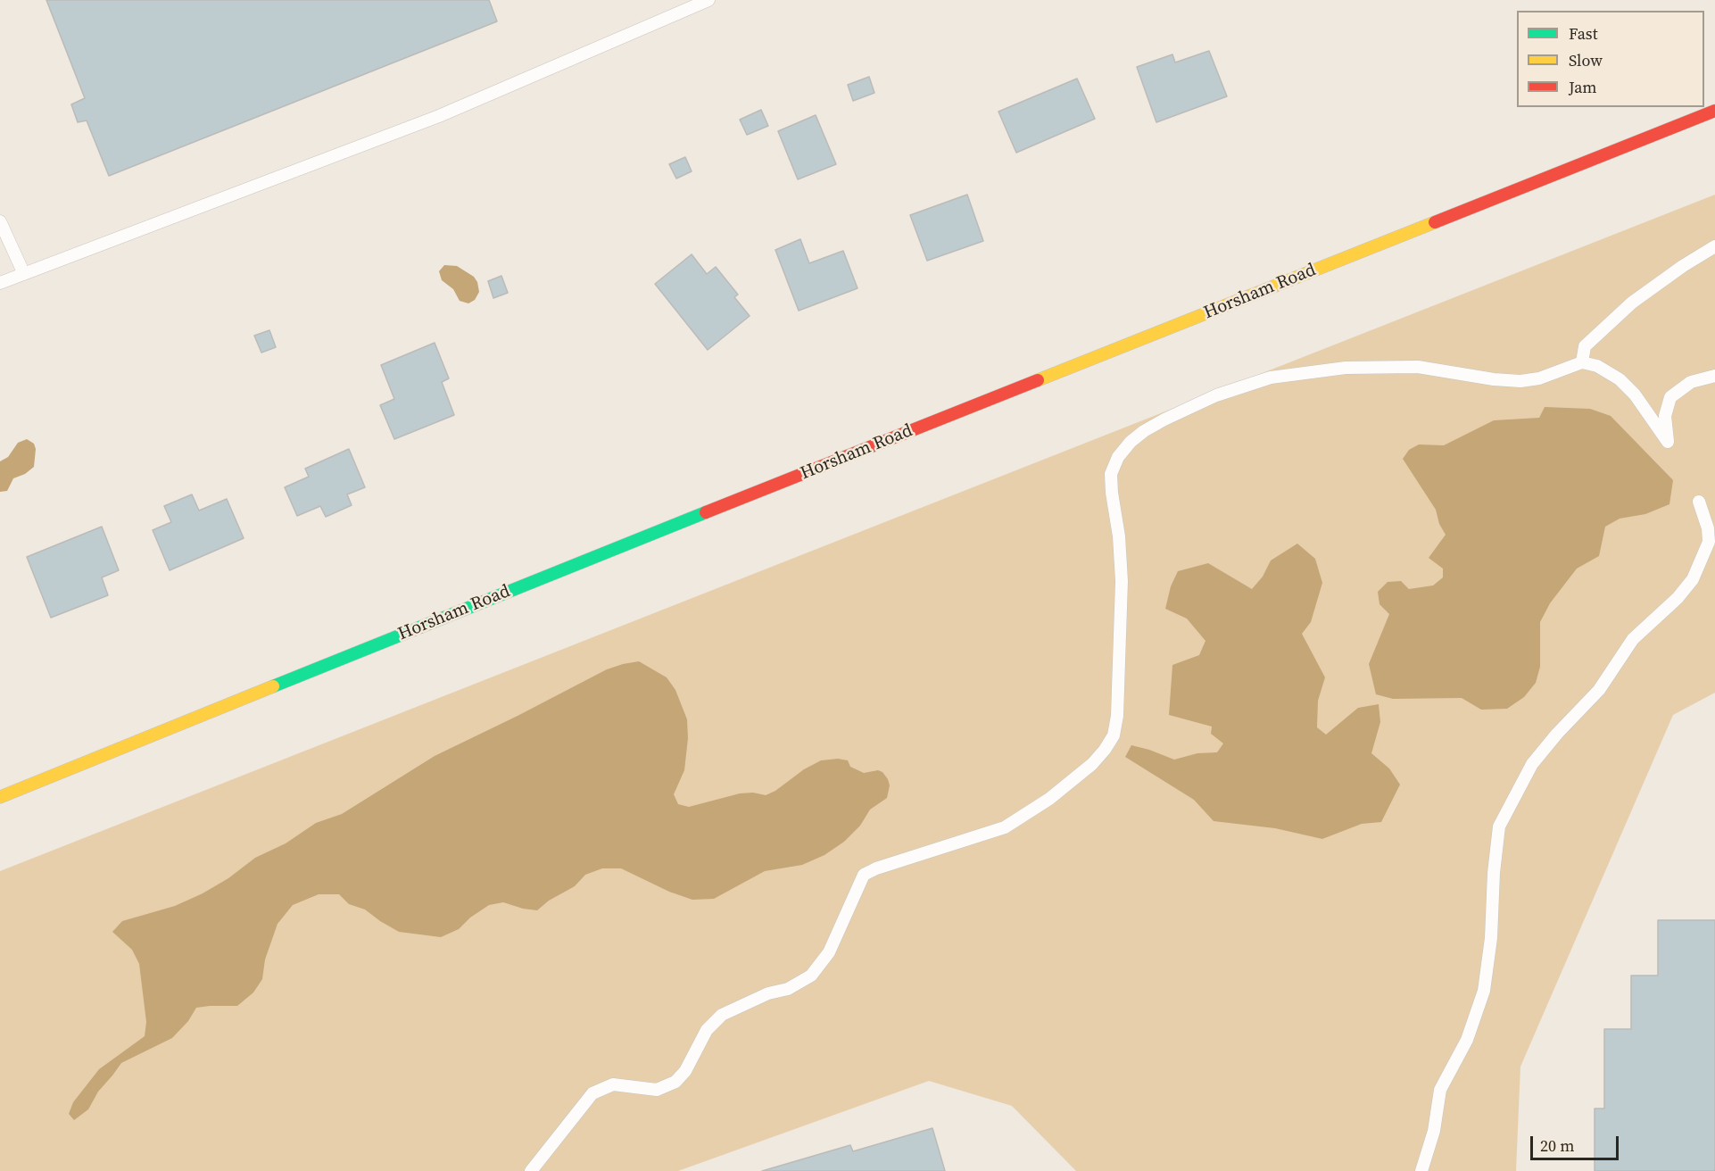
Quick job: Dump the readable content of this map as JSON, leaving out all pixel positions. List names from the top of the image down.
{
  "streets": {
    "main road": ["Horsham Road"]
  },
  "legend": ["Fast", "Slow", "Jam"],
  "scale_bar": "20 m"
}
